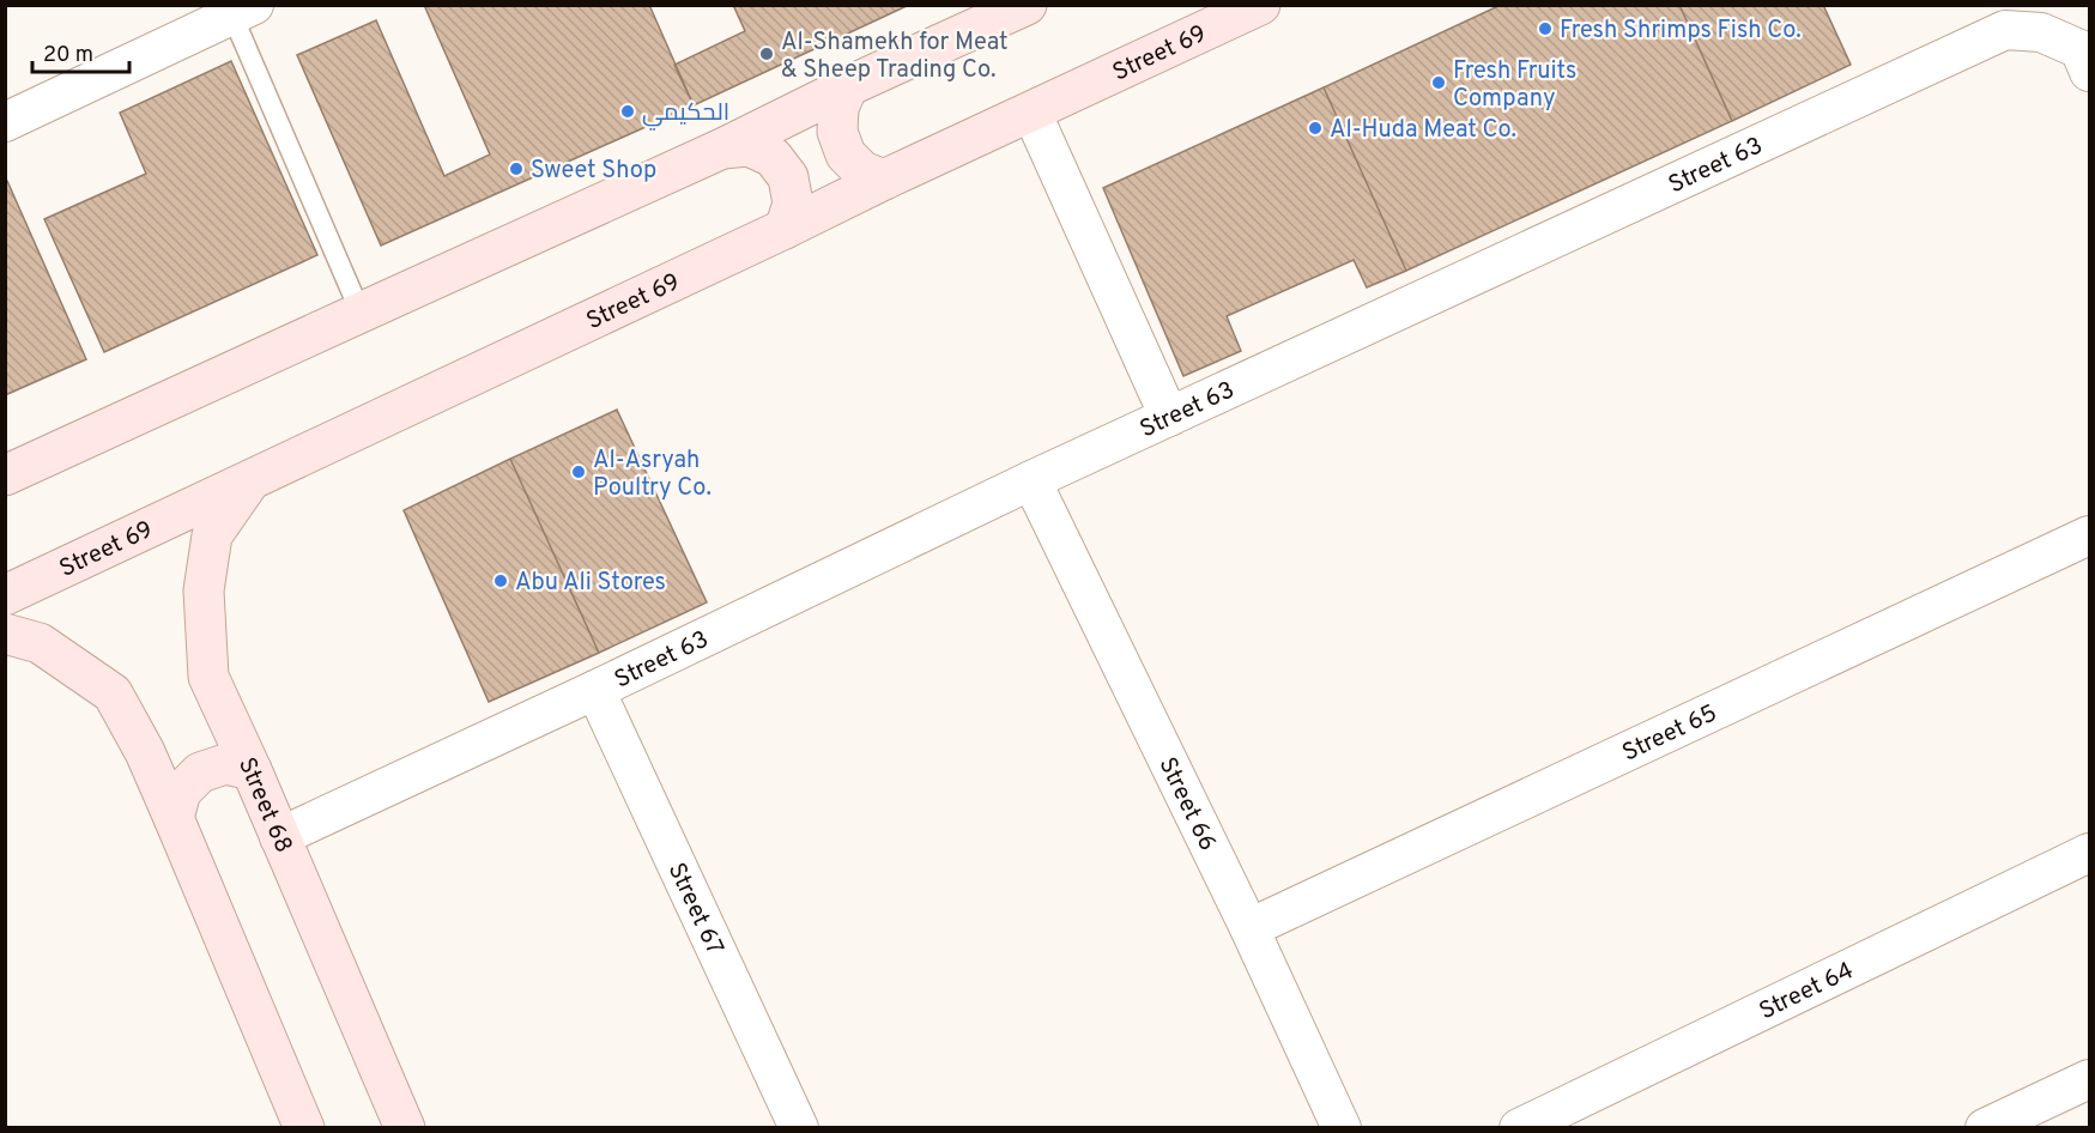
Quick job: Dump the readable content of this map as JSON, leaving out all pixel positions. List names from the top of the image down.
{
  "streets": {
    "street": [
      "Street 69",
      "Street 63",
      "Street 65",
      "Street 66",
      "Street 68",
      "Street 67",
      "Street 64"
    ]
  },
  "crossings": [
    ["Street 69", "Street 68"],
    ["Street 63", "Street 66"],
    ["Street 63", "Street 68"],
    ["Street 63", "Street 67"],
    ["Street 65", "Street 66"]
  ],
  "places": [
    "Fresh Shrimps Fish Co.",
    "Al-Shamekh for Meat & Sheep Trading Co.",
    "Fresh Fruits Company",
    "الحكيمي",
    "Al-Huda Meat Co.",
    "Sweet Shop",
    "Al-Asryah Poultry Co.",
    "Abu Ali Stores"
  ],
  "scale_bar": "20 m"
}
